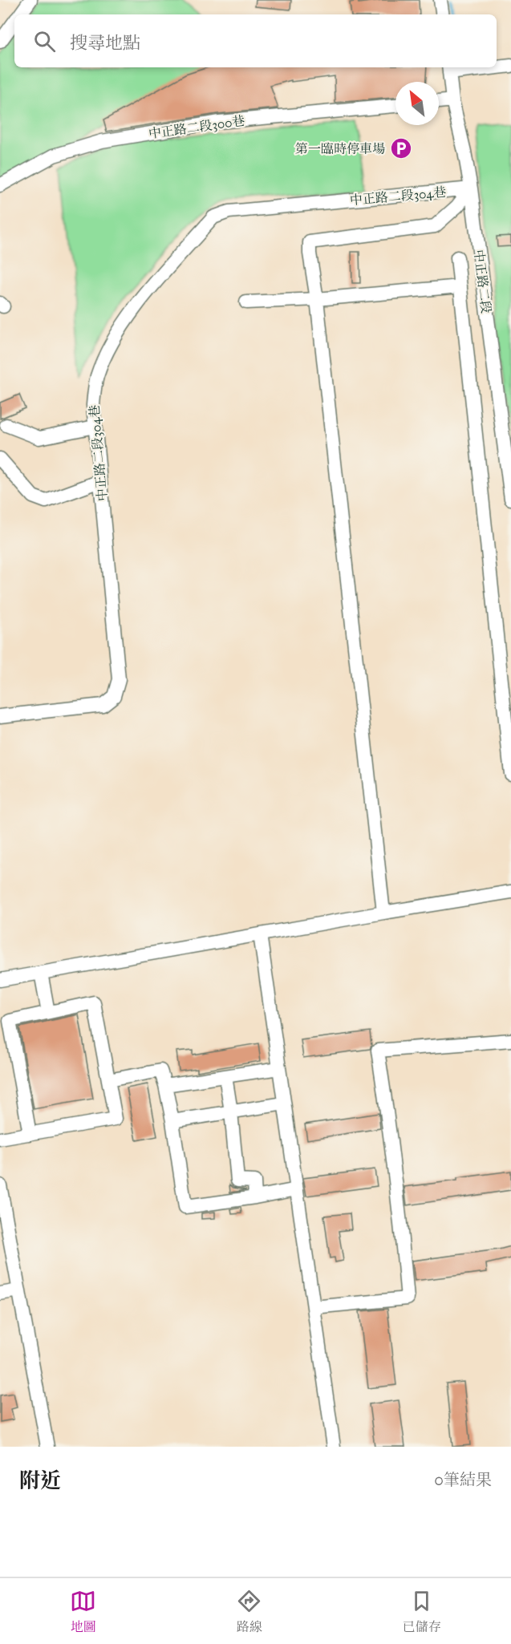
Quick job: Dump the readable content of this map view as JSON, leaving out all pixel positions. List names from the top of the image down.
{
  "streets": {
    "street": ["中正路二段300巷", "中正路二段304巷", "中正路二段"]
  },
  "crossings": [
    ["中正路二段304巷", "中正路二段"]
  ],
  "places": {
    "parking": ["第一臨時停車場"]
  },
  "north": "top left",
  "page": {
    "search": "搜尋地點",
    "heading": ["附近", "0筆結果"],
    "nav": ["地圖", "路線", "已儲存"]
  }
}
